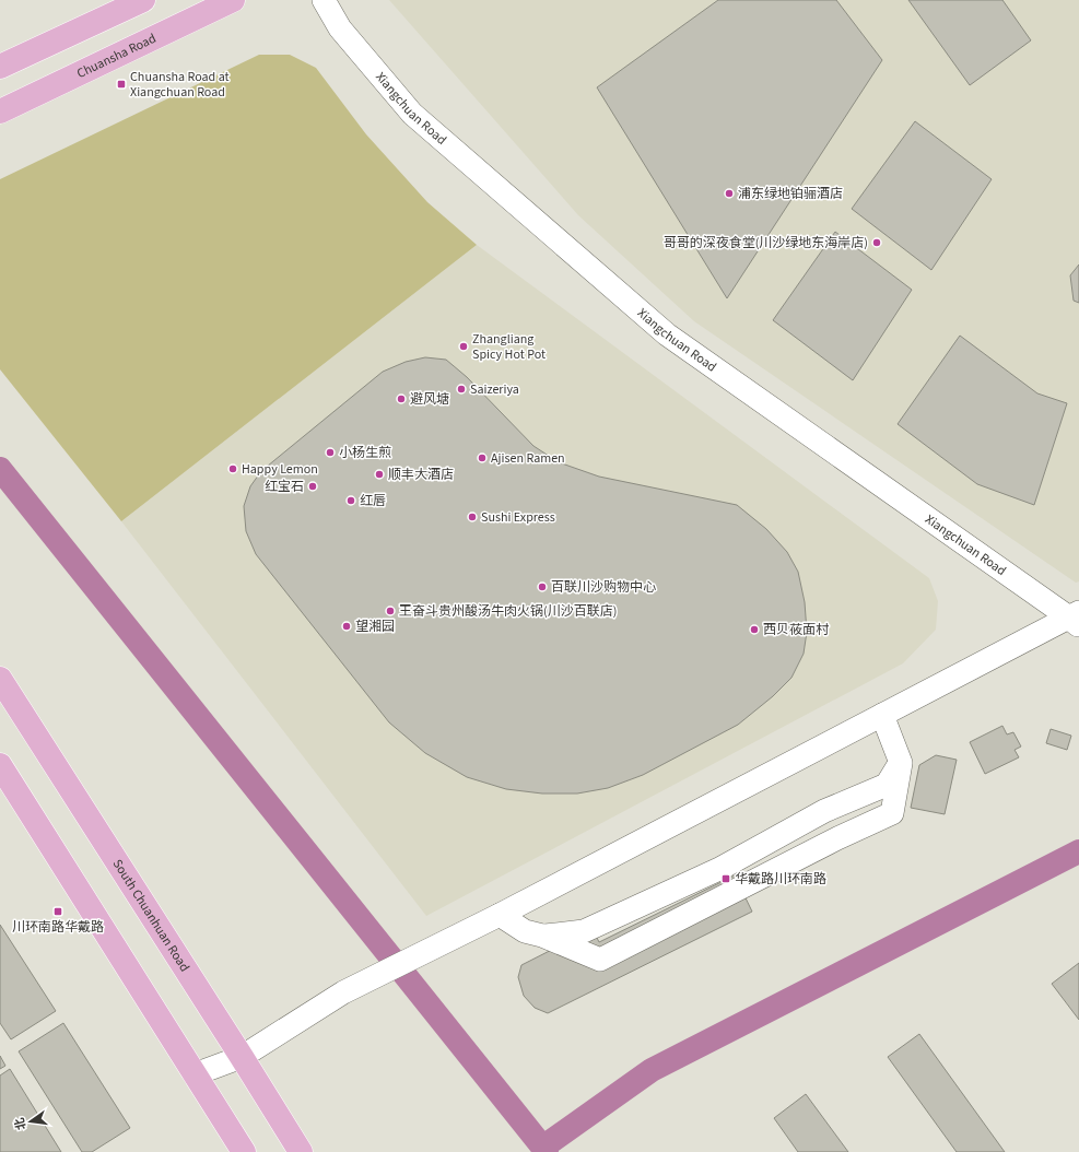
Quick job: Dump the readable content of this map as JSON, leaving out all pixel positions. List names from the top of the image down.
{
  "streets": {
    "main road": ["Chuansha Road", "South Chuanhuan Road"],
    "street": ["Xiangchuan Road"]
  },
  "places": {
    "transit": ["Chuansha Road at Xiangchuan Road", "华戴路川环南路", "川环南路华戴路"],
    "other": [
      "浦东绿地铂骊酒店",
      "哥哥的深夜食堂(川沙绿地东海岸店)",
      "Zhangliang Spicy Hot Pot",
      "Saizeriya",
      "避风塘",
      "小杨生煎",
      "Ajisen Ramen",
      "Happy Lemon",
      "顺丰大酒店",
      "红宝石",
      "红唇",
      "Sushi Express",
      "百联川沙购物中心",
      "王奋斗贵州酸汤牛肉火锅(川沙百联店)",
      "望湘园",
      "西贝莜面村"
    ]
  },
  "north": "left"
}
